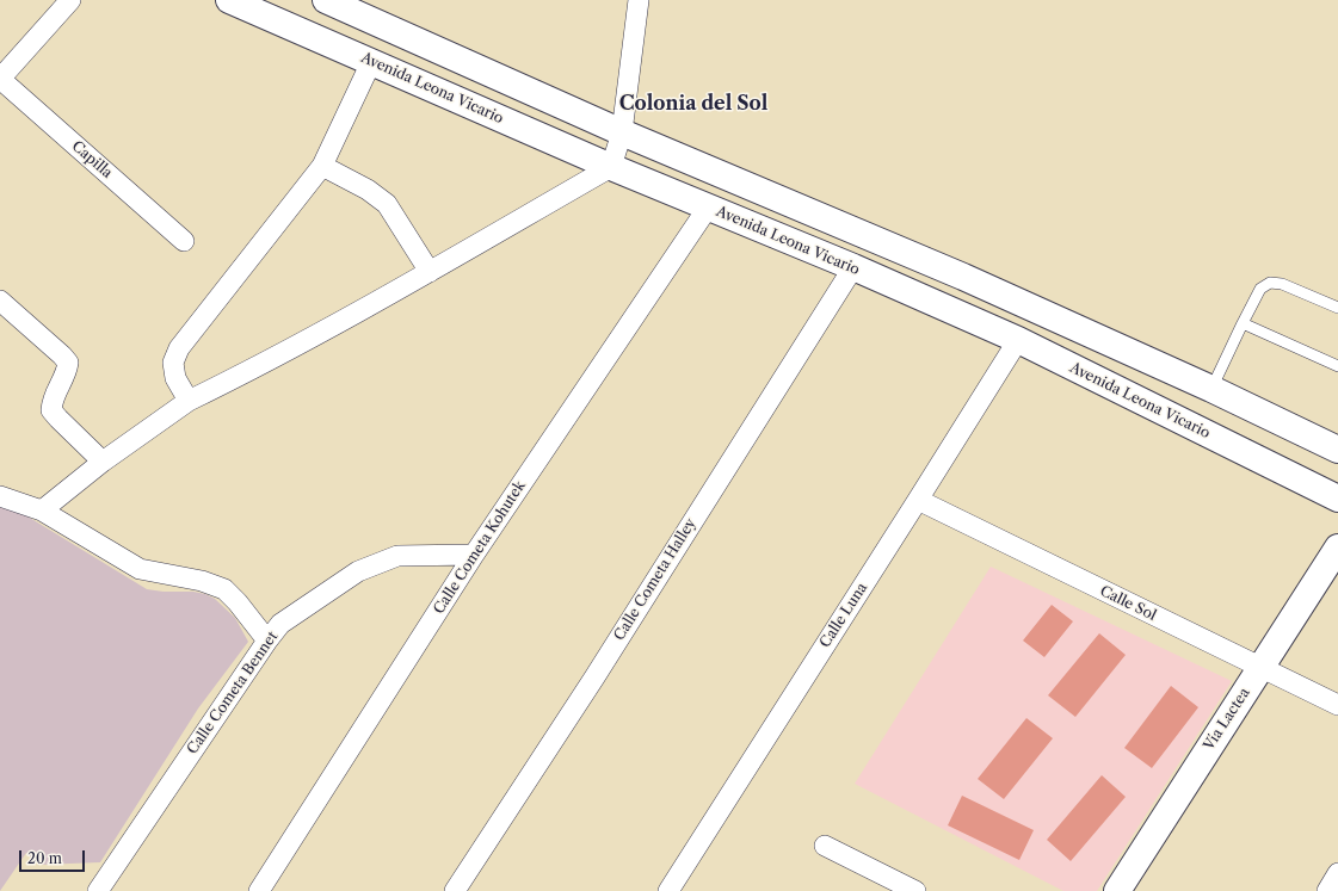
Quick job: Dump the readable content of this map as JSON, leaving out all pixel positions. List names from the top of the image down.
{
  "streets": {
    "street": [
      "Avenida Leona Vicario",
      "Capilla",
      "Calle Cometa Kohutek",
      "Calle Cometa Halley",
      "Calle Sol",
      "Calle Luna",
      "Calle Cometa Bennet",
      "Vía Lactea"
    ]
  },
  "crossings": [
    ["Avenida Leona Vicario", "Calle Cometa Kohutek"],
    ["Avenida Leona Vicario", "Calle Cometa Halley"],
    ["Avenida Leona Vicario", "Calle Luna"],
    ["Calle Cometa Kohutek", "Calle Cometa Bennet"],
    ["Calle Sol", "Calle Luna"],
    ["Calle Sol", "Vía Lactea"]
  ],
  "districts": ["Colonia del Sol"],
  "scale_bar": "20 m"
}
